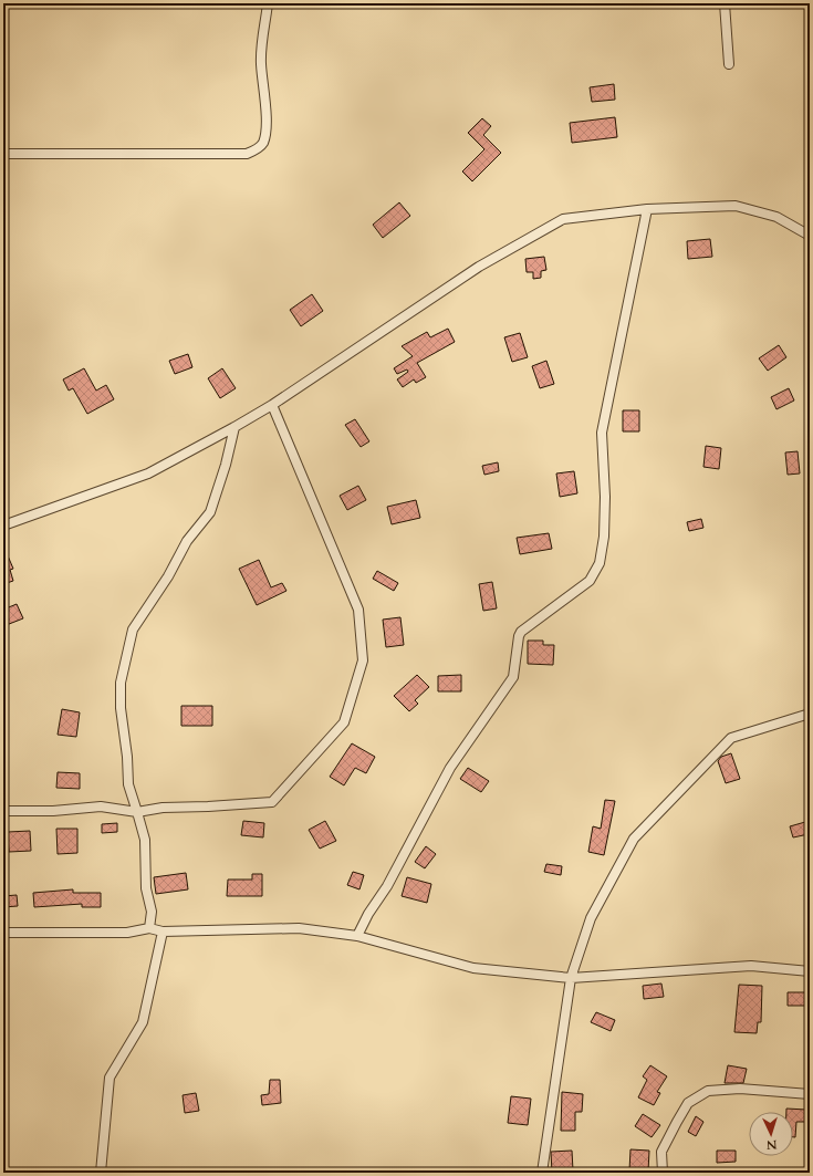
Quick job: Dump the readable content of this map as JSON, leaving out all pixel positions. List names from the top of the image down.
{
  "north": "bottom"
}
